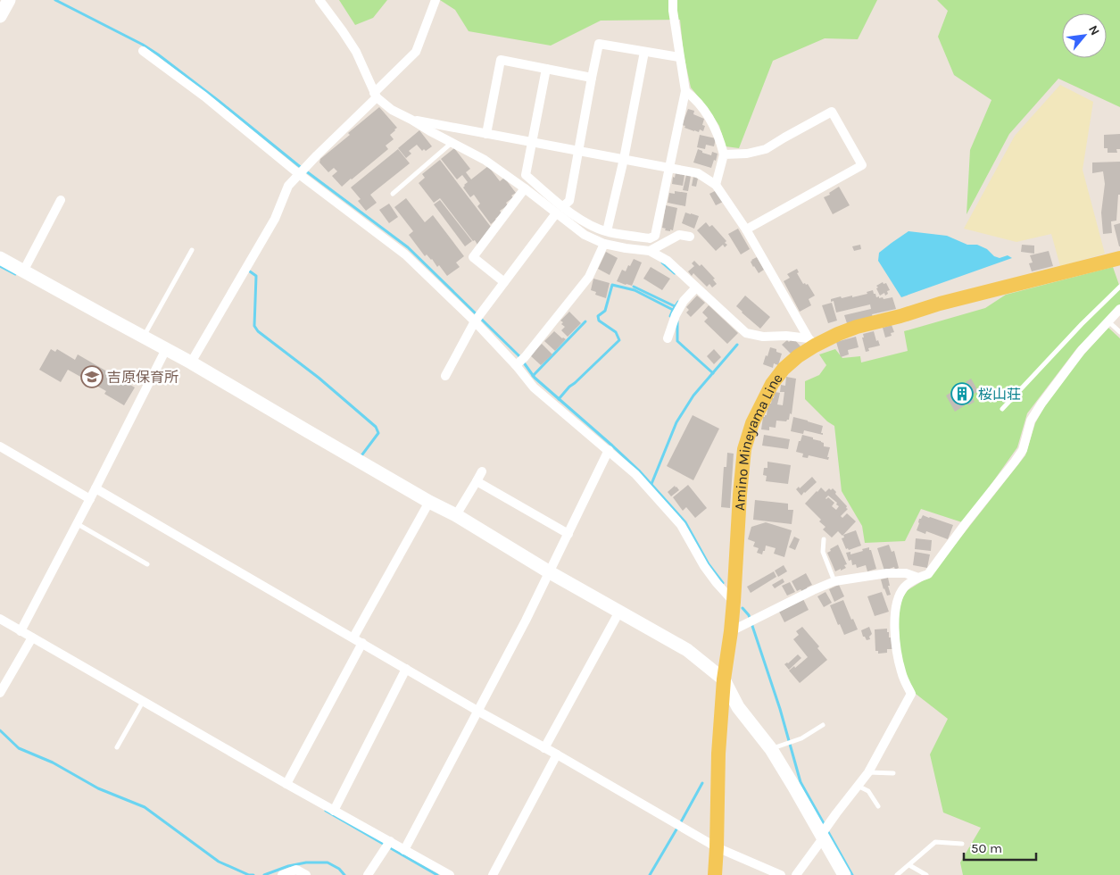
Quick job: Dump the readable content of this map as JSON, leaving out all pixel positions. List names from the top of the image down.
{
  "streets": {
    "main road": ["Amino Mineyama Line"]
  },
  "places": {
    "school or university": ["吉原保育所"],
    "building": ["桜山荘"]
  },
  "scale_bar": "50 m",
  "north": "top right"
}
